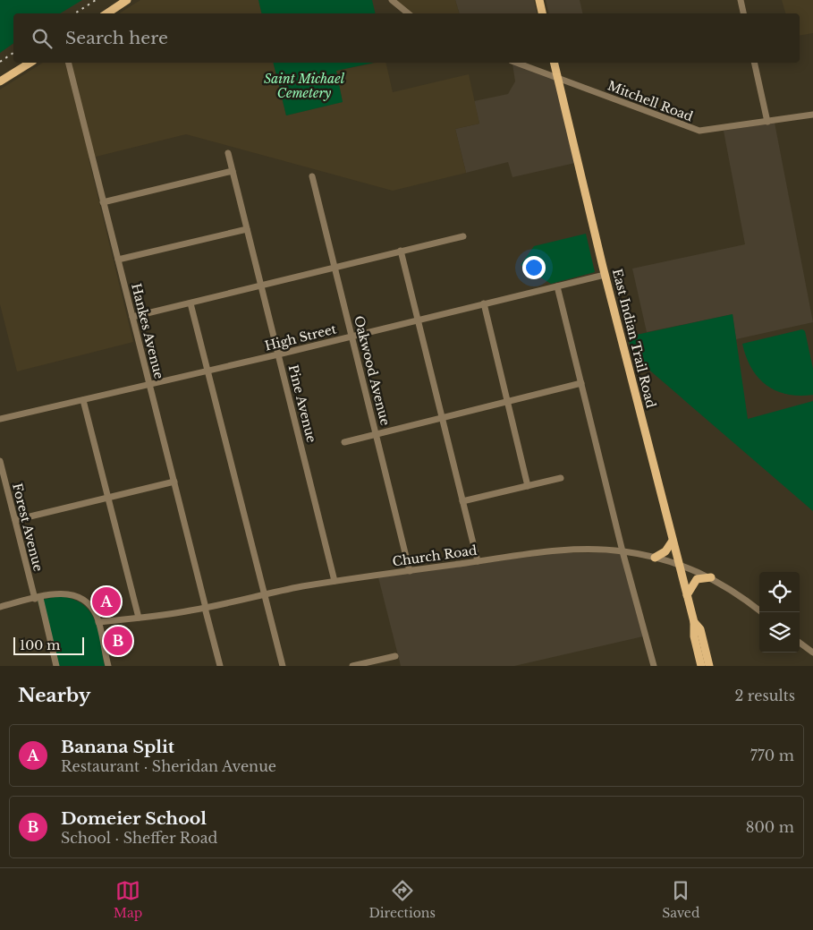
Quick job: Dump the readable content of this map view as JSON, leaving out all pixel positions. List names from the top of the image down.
{
  "streets": {
    "main road": ["East Indian Trail Road"],
    "street": [
      "Mitchell Road",
      "Hankes Avenue",
      "High Street",
      "Oakwood Avenue",
      "Pine Avenue",
      "Forest Avenue",
      "Church Road"
    ]
  },
  "crossings": [
    ["Mitchell Road", "East Indian Trail Road"],
    ["Hankes Avenue", "High Street"],
    ["Hankes Avenue", "Church Road"],
    ["High Street", "East Indian Trail Road"],
    ["High Street", "Oakwood Avenue"],
    ["High Street", "Pine Avenue"],
    ["East Indian Trail Road", "Church Road"],
    ["Oakwood Avenue", "Church Road"],
    ["Pine Avenue", "Church Road"]
  ],
  "parks": ["Saint Michael Cemetery"],
  "scale_bar": "100 m",
  "page": {
    "search": "Search here",
    "pins": ["A", "B"],
    "scale": "100 m",
    "heading": ["Nearby", "2 results"],
    "list": [
      {
        "mark": "A",
        "name": "Banana Split",
        "note": "Restaurant · Sheridan Avenue",
        "value": "770 m"
      },
      {
        "mark": "B",
        "name": "Domeier School",
        "note": "School · Sheffer Road",
        "value": "800 m"
      }
    ],
    "nav": ["Map", "Directions", "Saved"]
  }
}
